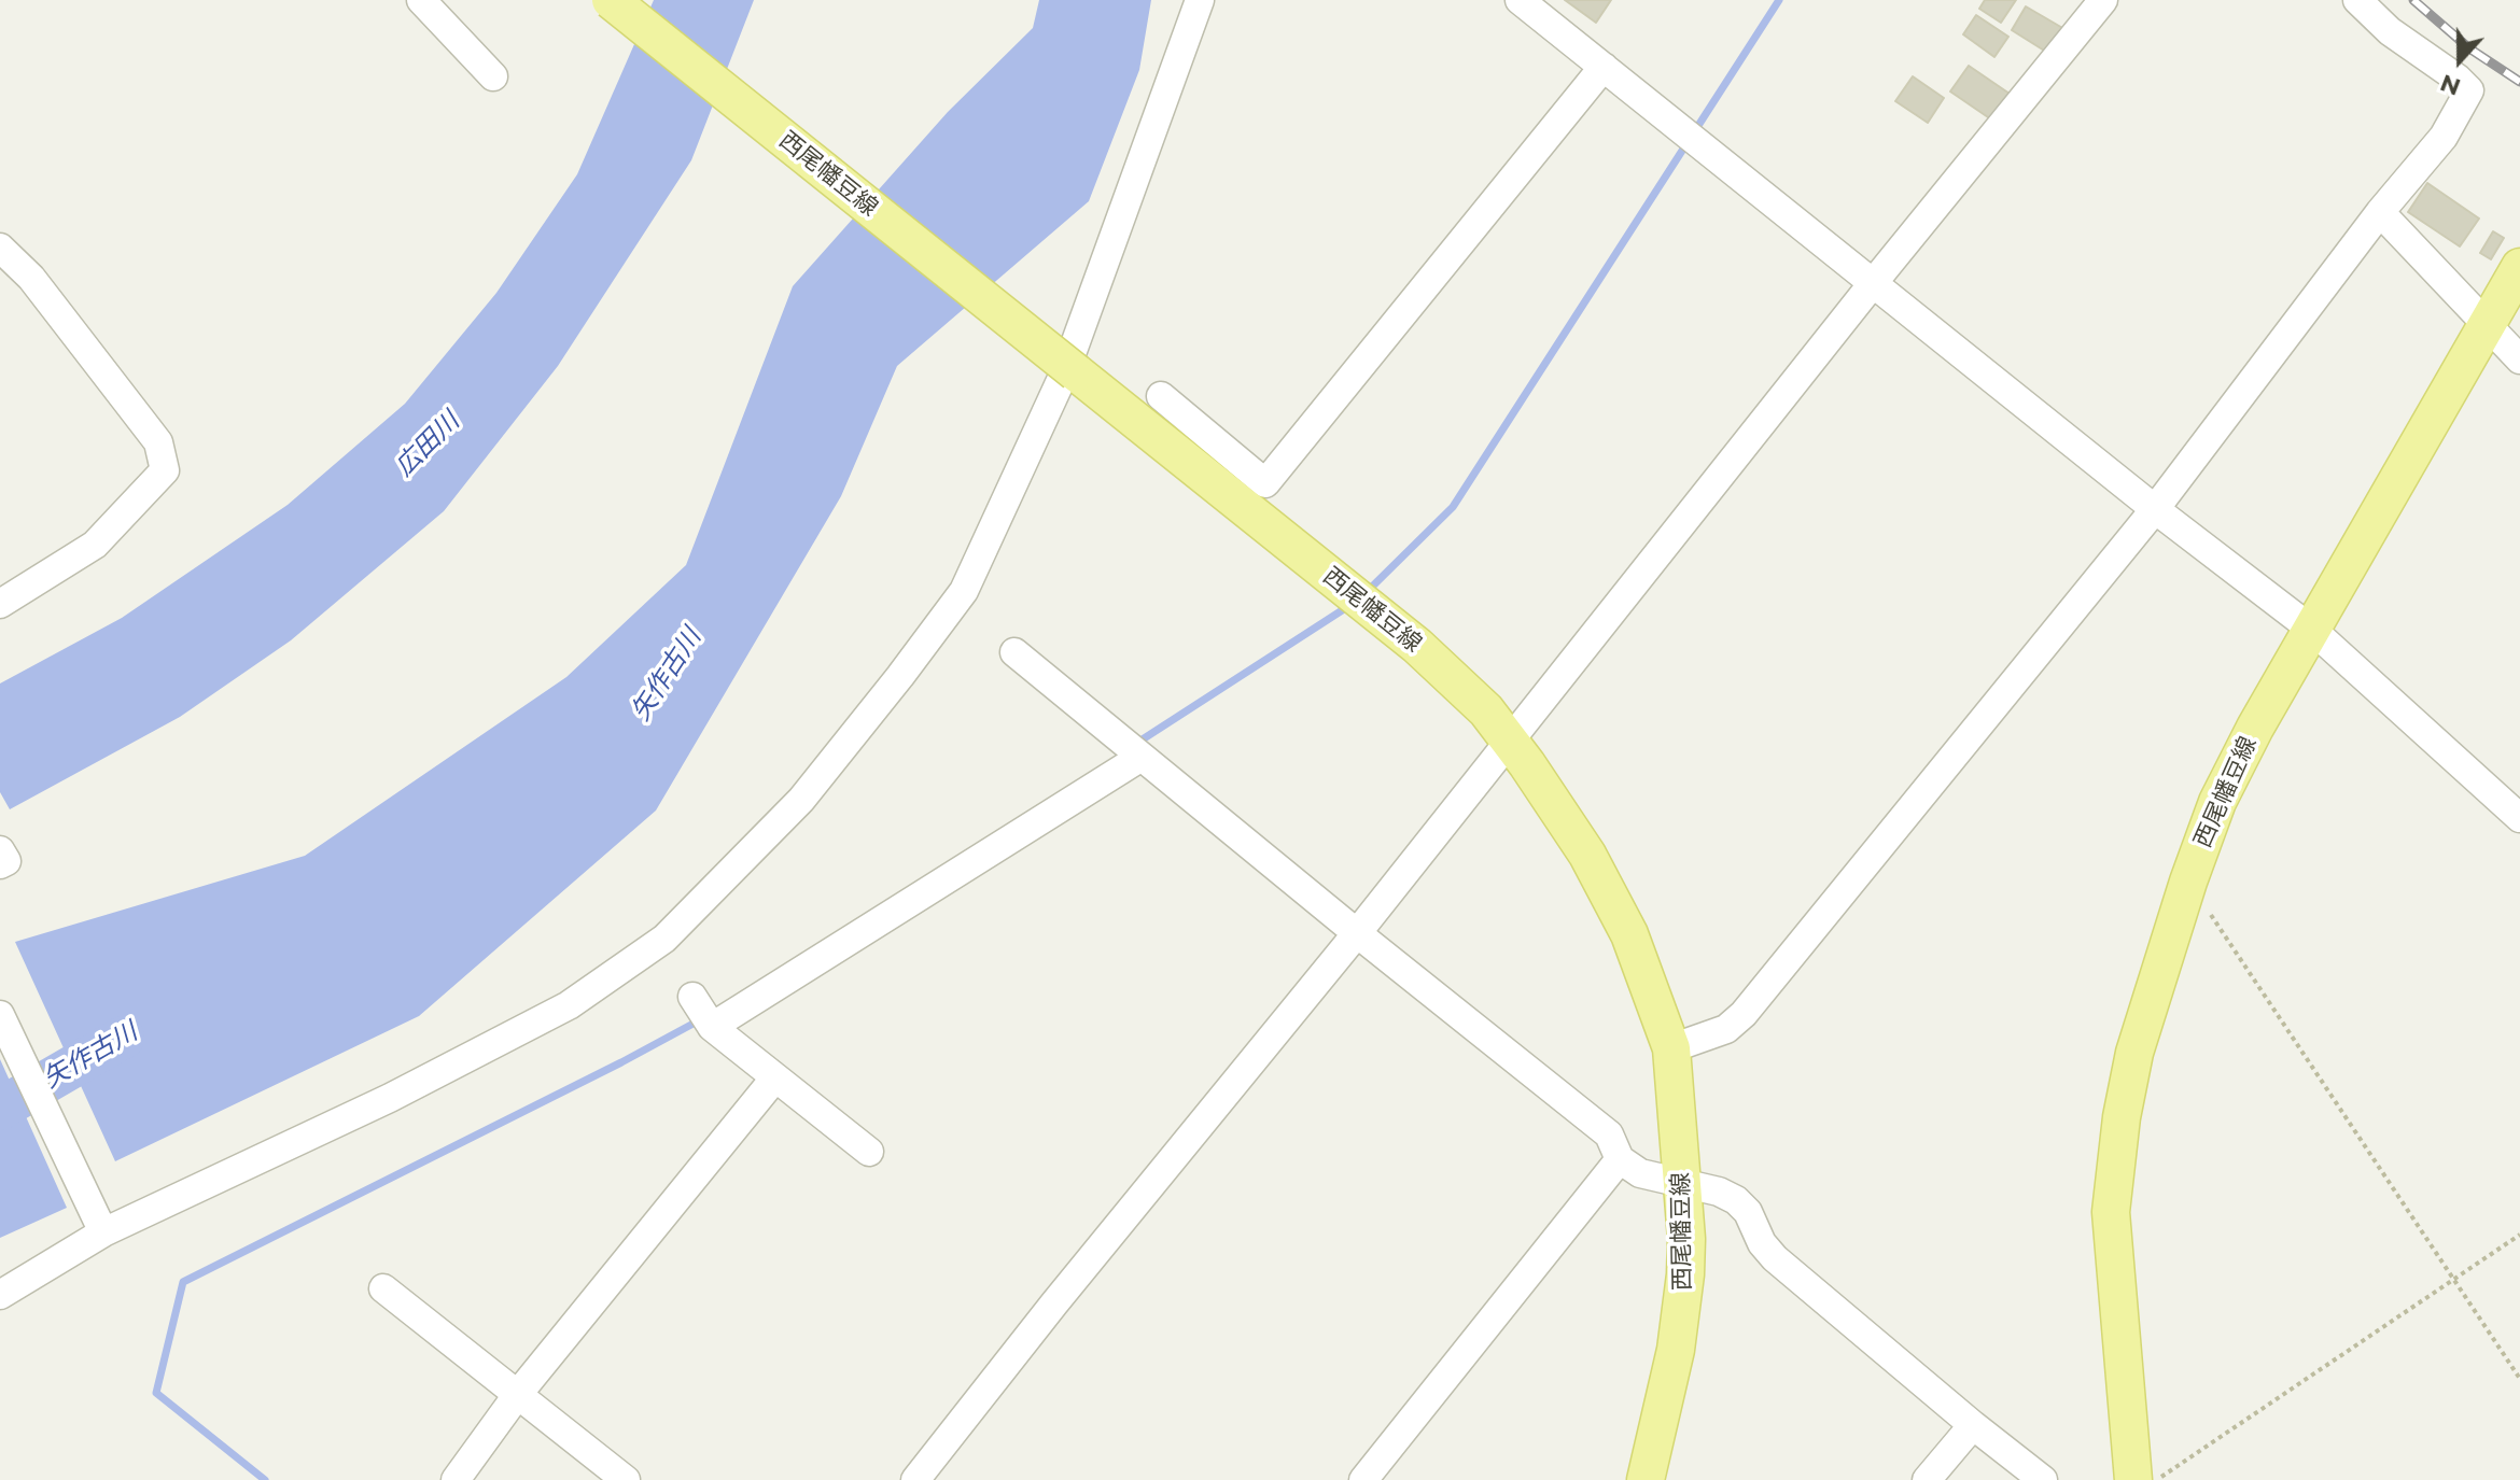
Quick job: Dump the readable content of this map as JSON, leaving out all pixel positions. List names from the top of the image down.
{
  "streets": {
    "main road": ["西尾幡豆線"]
  },
  "water": ["広田川", "矢作古川"],
  "north": "bottom"
}
